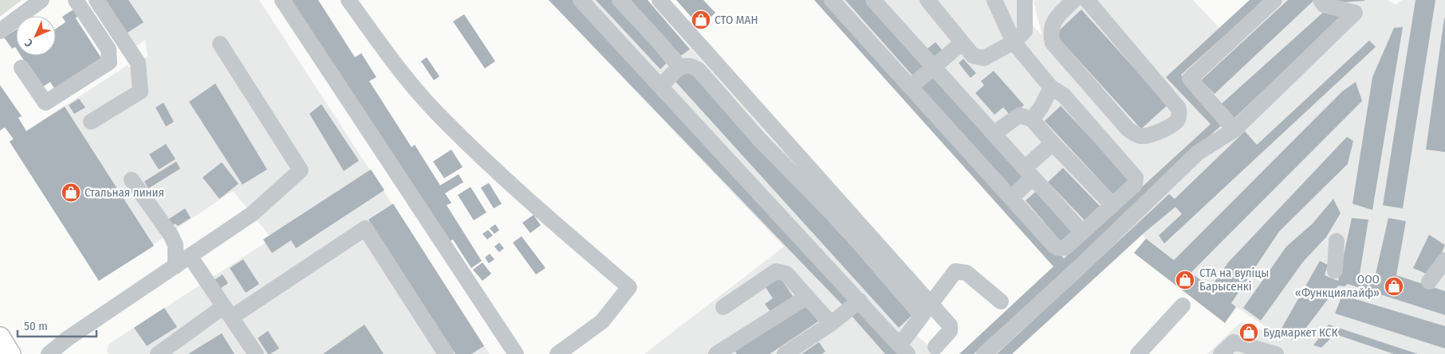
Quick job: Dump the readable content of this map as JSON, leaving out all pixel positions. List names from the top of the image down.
{
  "places": {
    "shop": [
      "СТО МАН",
      "Стальная линия",
      "СТА на вуліцы Барысенкі",
      "ООО «Функциялайф»",
      "Будмаркет КСК"
    ]
  },
  "scale_bar": "50 m",
  "north": "bottom left"
}
